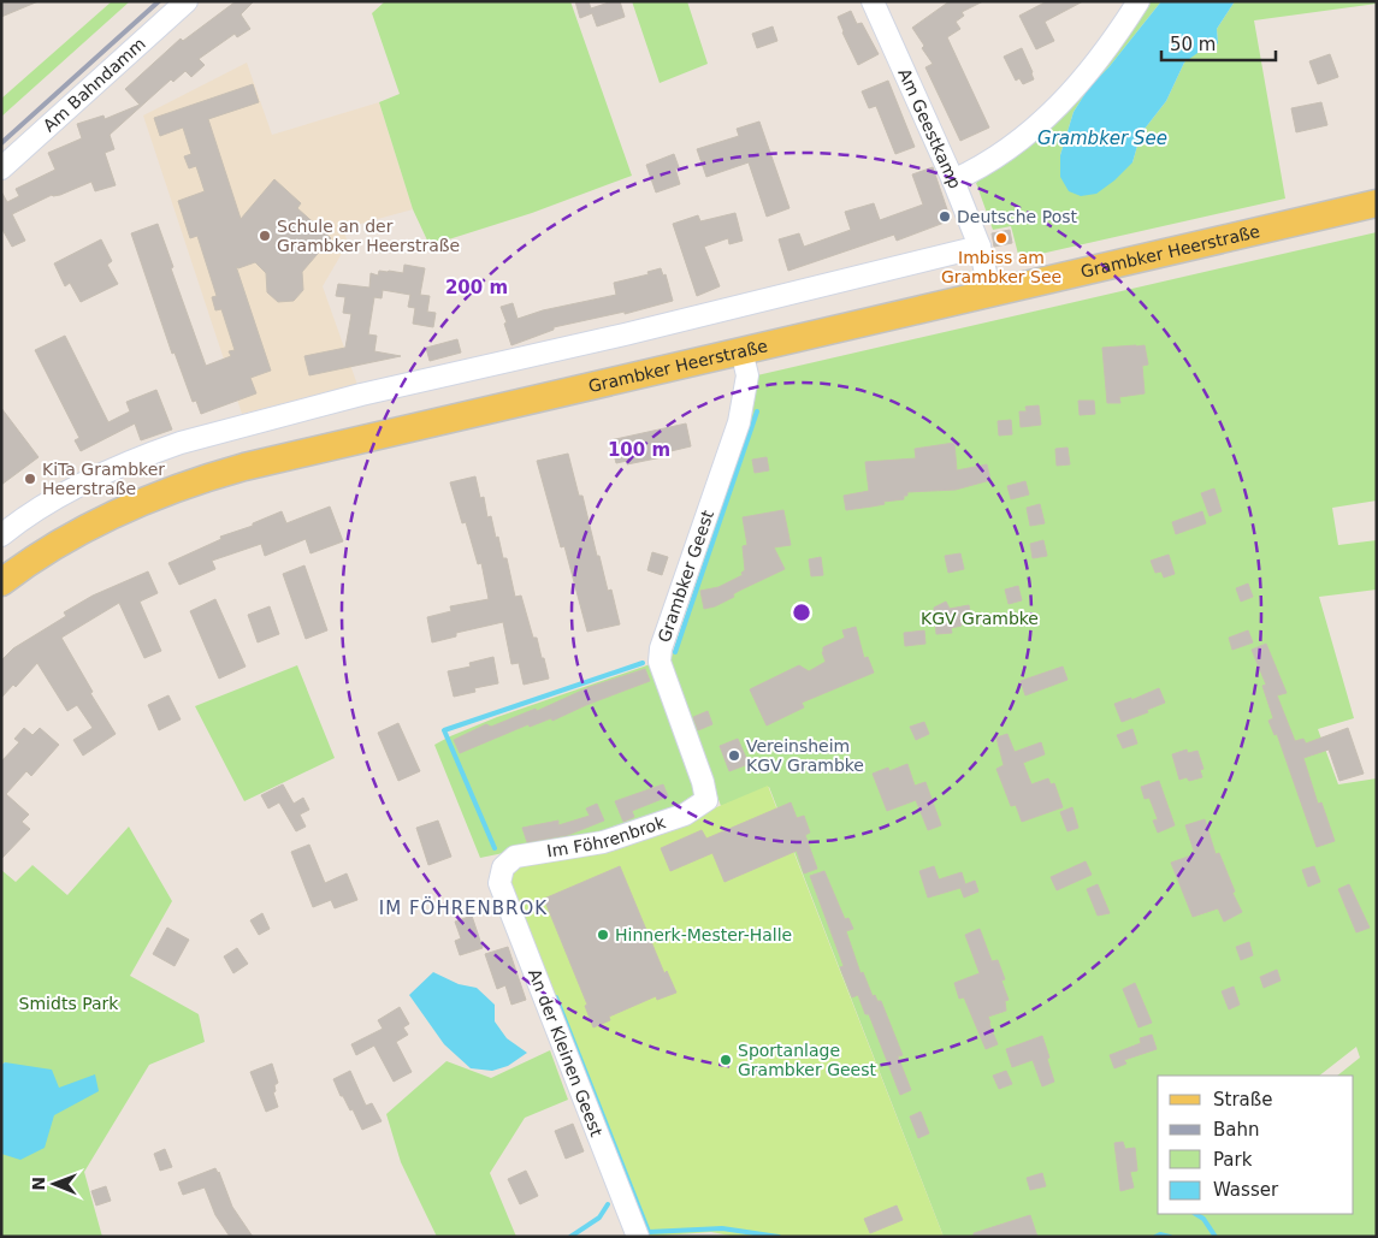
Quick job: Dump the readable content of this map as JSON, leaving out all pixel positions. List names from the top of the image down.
{
  "streets": {
    "main road": ["Grambker Heerstraße"],
    "street": [
      "Am Bahndamm",
      "Am Geestkamp",
      "Grambker Geest",
      "Im Föhrenbrok",
      "An der Kleinen Geest"
    ]
  },
  "crossings": [
    ["Am Geestkamp", "Grambker Heerstraße"],
    ["Grambker Heerstraße", "Grambker Geest"],
    ["Grambker Geest", "Im Föhrenbrok"],
    ["Im Föhrenbrok", "An der Kleinen Geest"]
  ],
  "districts": ["IM FÖHRENBROK"],
  "water": ["Grambker See"],
  "parks": ["KGV Grambke", "Smidts Park"],
  "places": [
    "Deutsche Post",
    "Schule an der Grambker Heerstraße",
    "Imbiss am Grambker See",
    "KiTa Grambker Heerstraße",
    "Vereinsheim KGV Grambke",
    "Hinnerk-Mester-Halle",
    "Sportanlage Grambker Geest"
  ],
  "legend": [
    "Straße",
    "Bahn",
    "Park",
    "Wasser"
  ],
  "scale_bar": "50 m",
  "north": "left",
  "rings": ["200 m", "100 m"]
}
